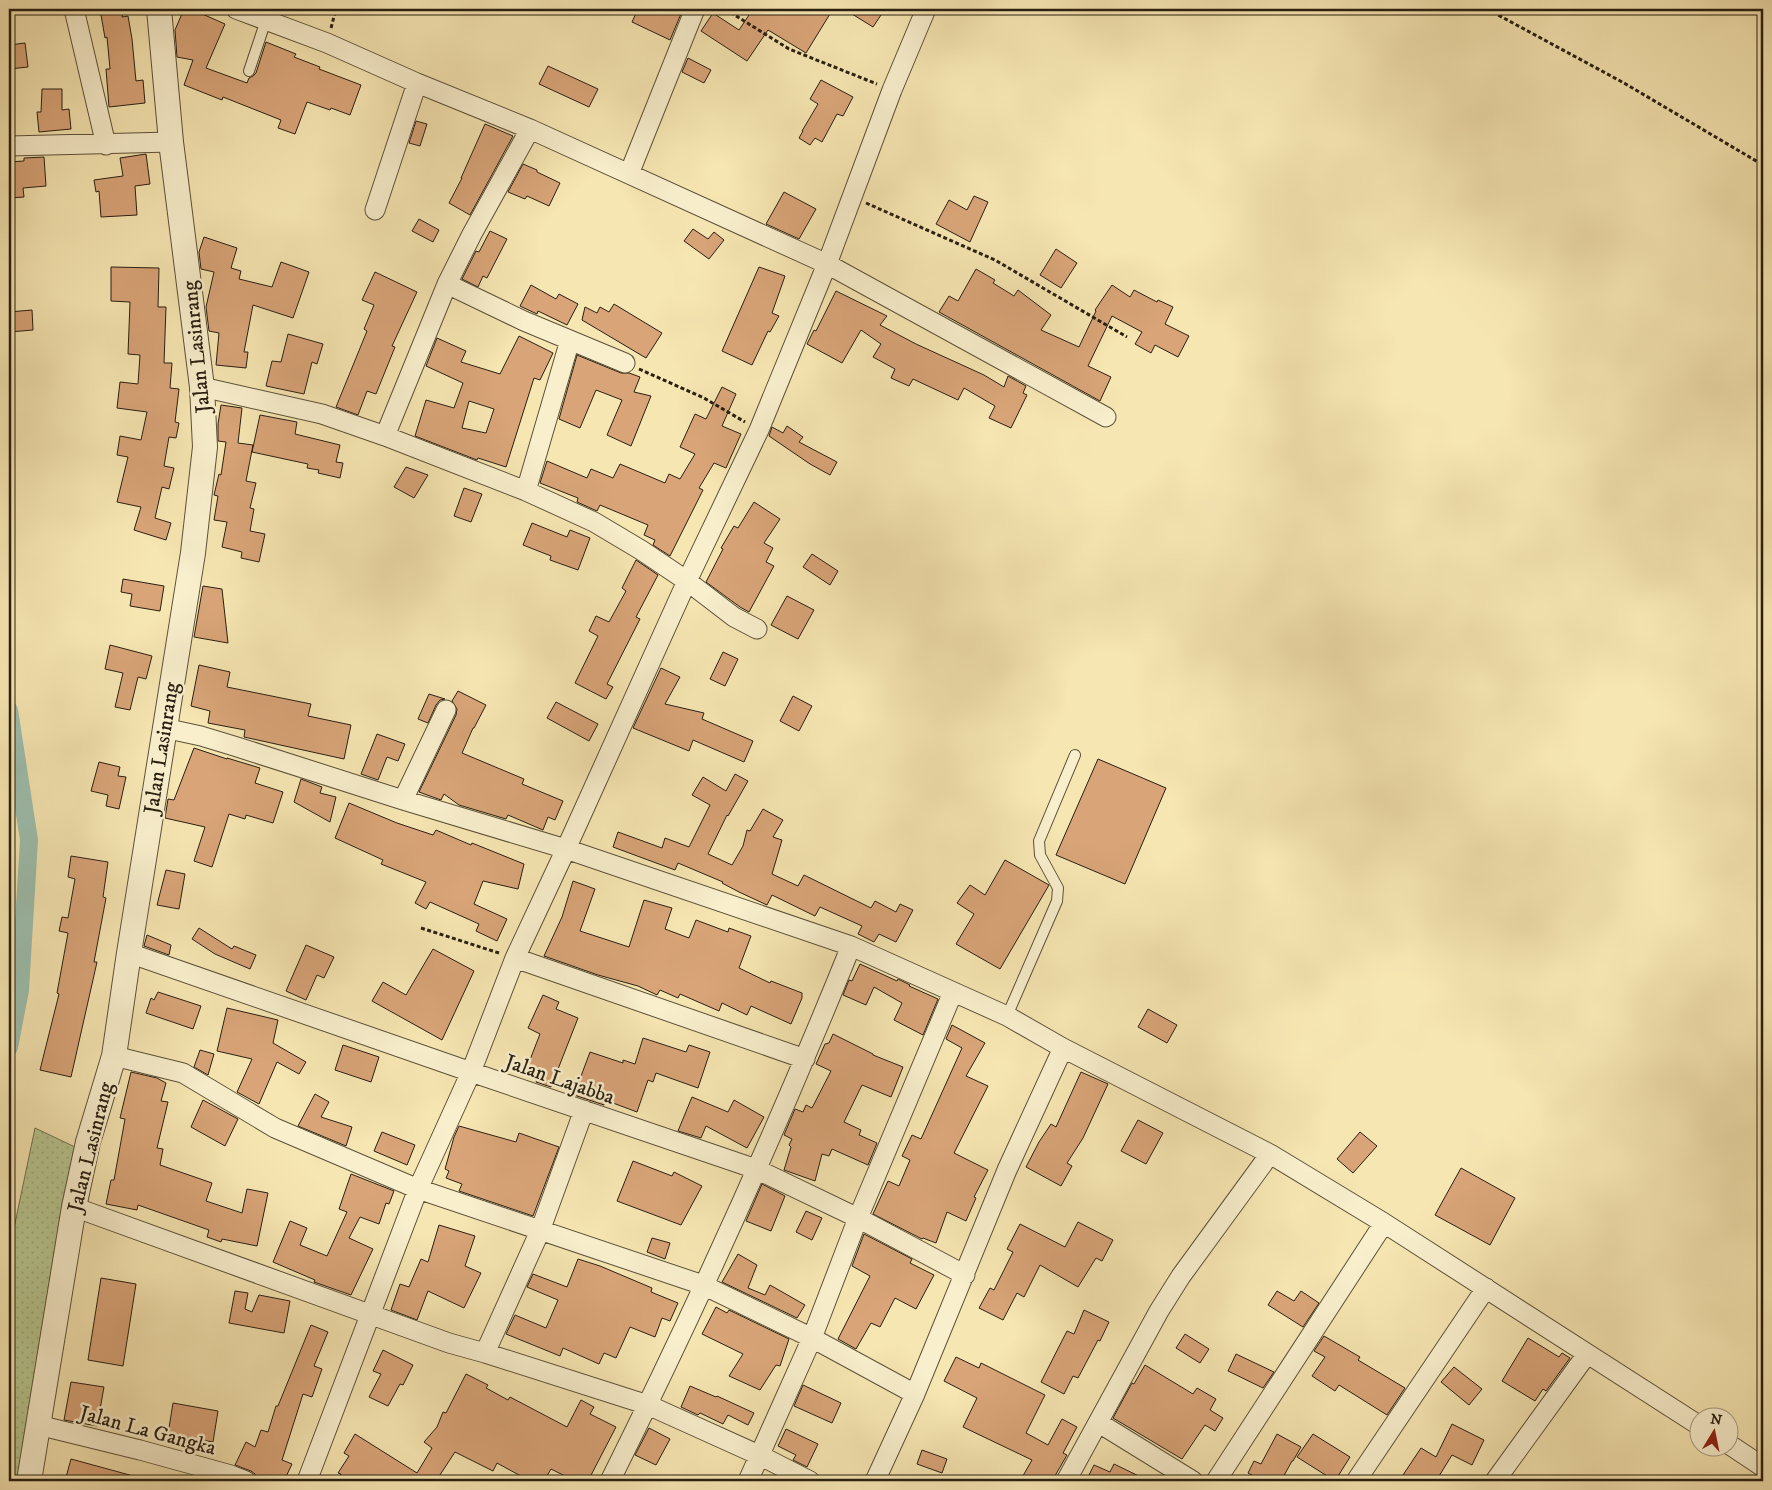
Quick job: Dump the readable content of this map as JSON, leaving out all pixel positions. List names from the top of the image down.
{
  "streets": {
    "street": ["Jalan Lasinrang", "Jalan Lajabba", "Jalan La Gangka"]
  },
  "crossings": [
    ["Jalan Lasinrang", "Jalan Lajabba"],
    ["Jalan Lasinrang", "Jalan La Gangka"]
  ],
  "north": "top"
}
